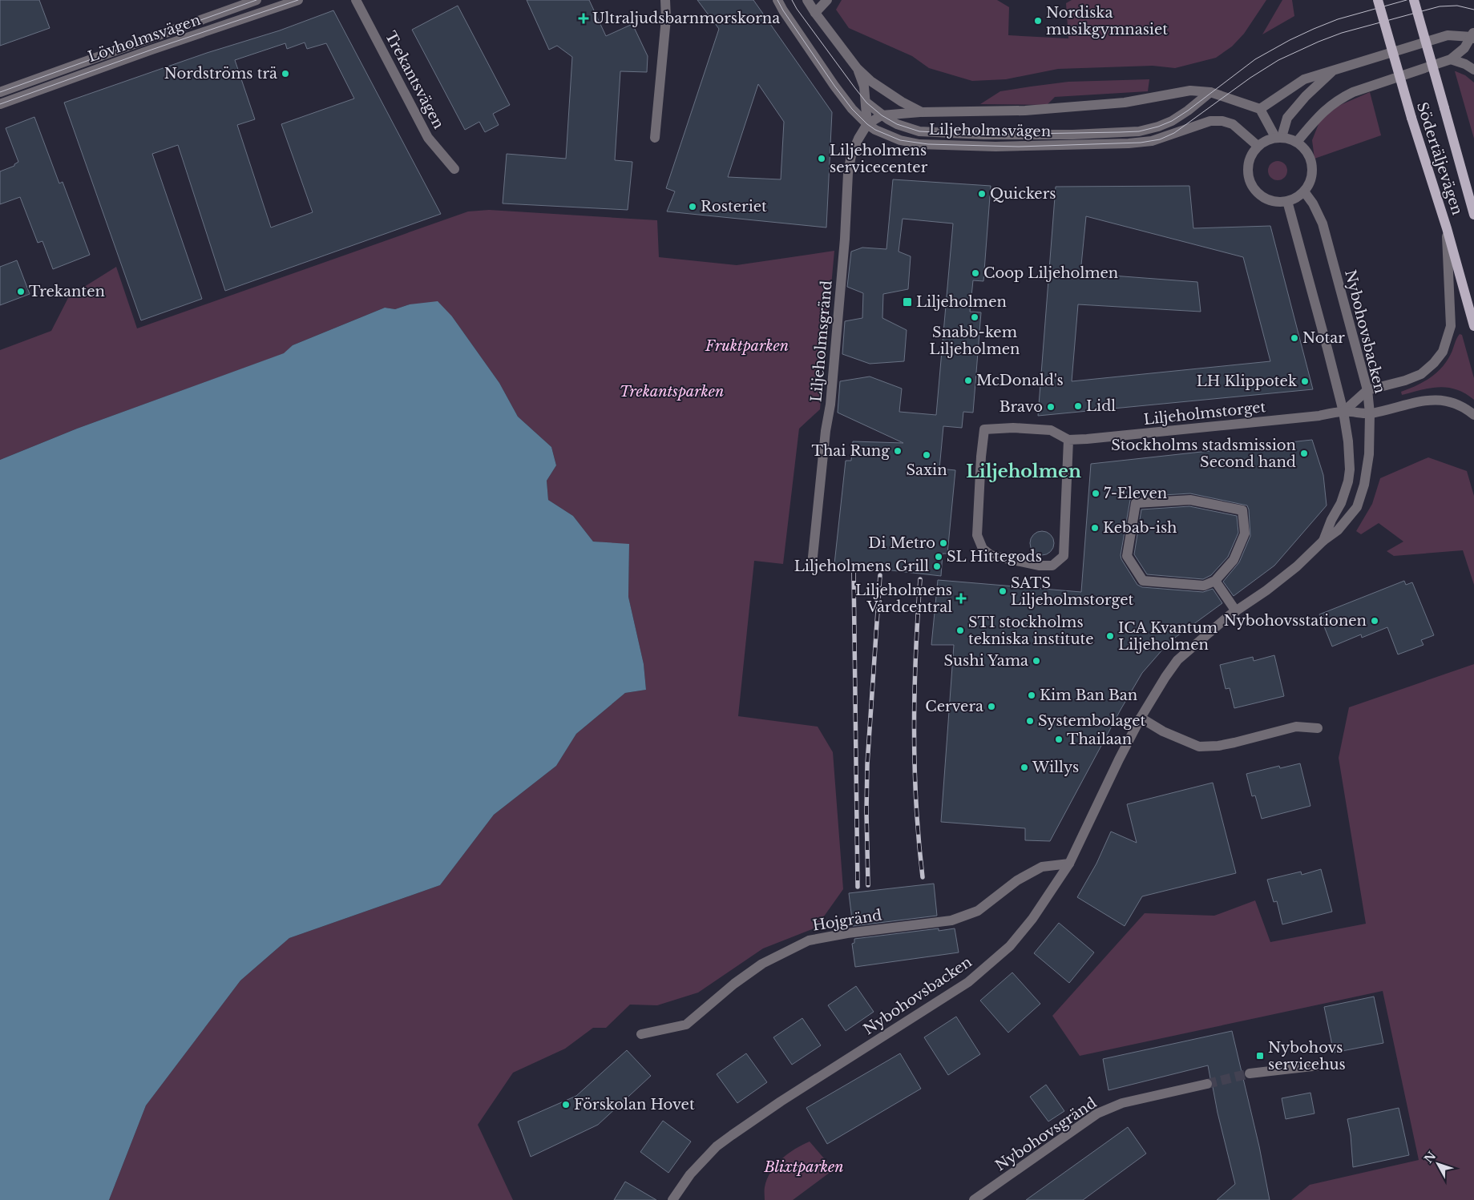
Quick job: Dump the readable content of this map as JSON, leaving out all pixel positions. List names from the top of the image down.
{
  "streets": {
    "main road": ["Södertäljevägen"],
    "street": [
      "Lövholmsvägen",
      "Trekantsvägen",
      "Liljeholmsvägen",
      "Nybohovsbacken",
      "Liljeholmsgränd",
      "Liljeholmstorget",
      "Hojgränd",
      "Nybohovsgränd"
    ]
  },
  "crossings": [
    ["Liljeholmsvägen", "Nybohovsbacken"],
    ["Liljeholmsvägen", "Liljeholmsgränd"],
    ["Nybohovsbacken", "Liljeholmstorget"],
    ["Nybohovsbacken", "Hojgränd"]
  ],
  "districts": ["Liljeholmen"],
  "parks": ["Fruktparken", "Trekantsparken", "Blixtparken"],
  "places": {
    "health": ["Ultraljudsbarnmorskorna", "Liljeholmens Vårdcentral"],
    "other": [
      "Nordiska musikgymnasiet",
      "Nordströms trä",
      "Liljeholmens servicecenter",
      "Quickers",
      "Rosteriet",
      "Coop Liljeholmen",
      "Trekanten",
      "Snabb-kem Liljeholmen",
      "Notar",
      "McDonald's",
      "LH Klippotek",
      "Lidl",
      "Bravo",
      "Thai Rung",
      "Stockholms stadsmission Second hand",
      "Saxin",
      "7-Eleven",
      "Kebab-ish",
      "Di Metro",
      "SL Hittegods",
      "Liljeholmens Grill",
      "SATS Liljeholmstorget",
      "Nybohovsstationen",
      "STI stockholms tekniska institute",
      "ICA Kvantum Liljeholmen",
      "Sushi Yama",
      "Kim Ban Ban",
      "Cervera",
      "Systembolaget",
      "Thailaan",
      "Willys",
      "Förskolan Hovet"
    ],
    "transit": ["Liljeholmen", "Nybohovs servicehus"]
  },
  "north": "top left"
}
